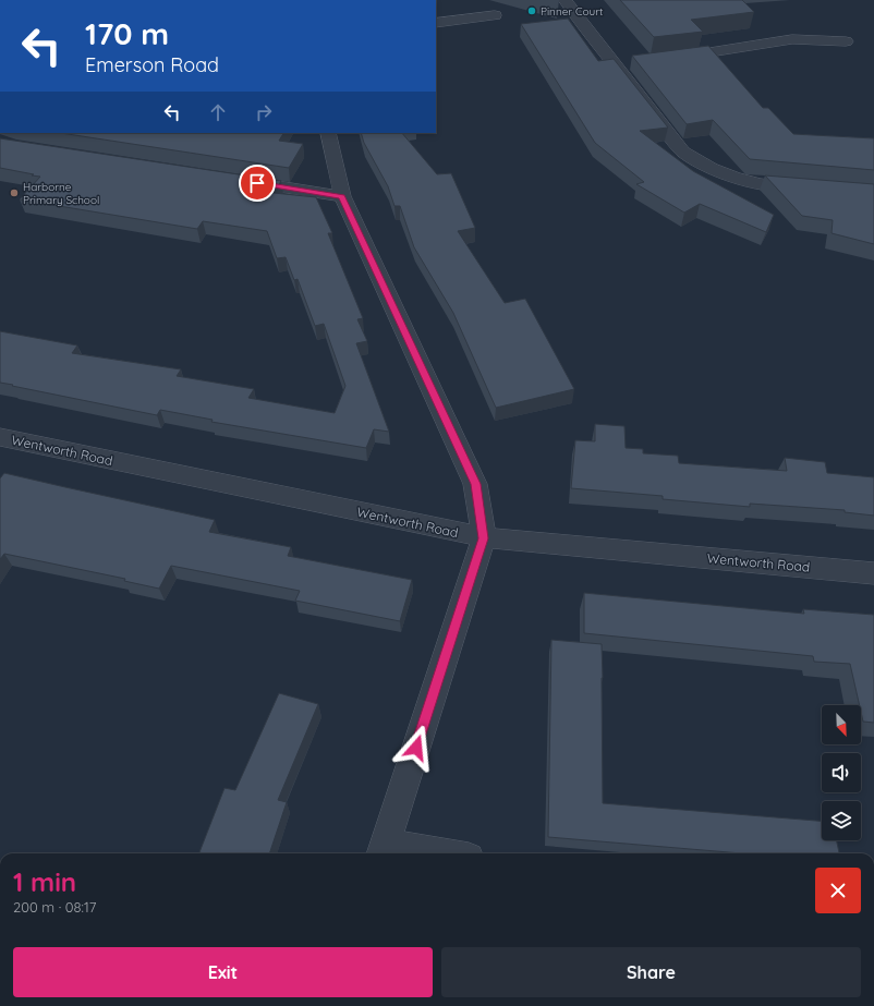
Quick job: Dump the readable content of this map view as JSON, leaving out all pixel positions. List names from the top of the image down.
{
  "streets": {
    "street": ["Wentworth Road"]
  },
  "places": ["Pinner Court", "Harborne Primary School"],
  "north": "bottom right",
  "page": {
    "turn": ["170 m", "Emerson Road"],
    "heading": ["1 min", "200 m · 08:17"],
    "buttons": ["Exit", "Share"]
  }
}
